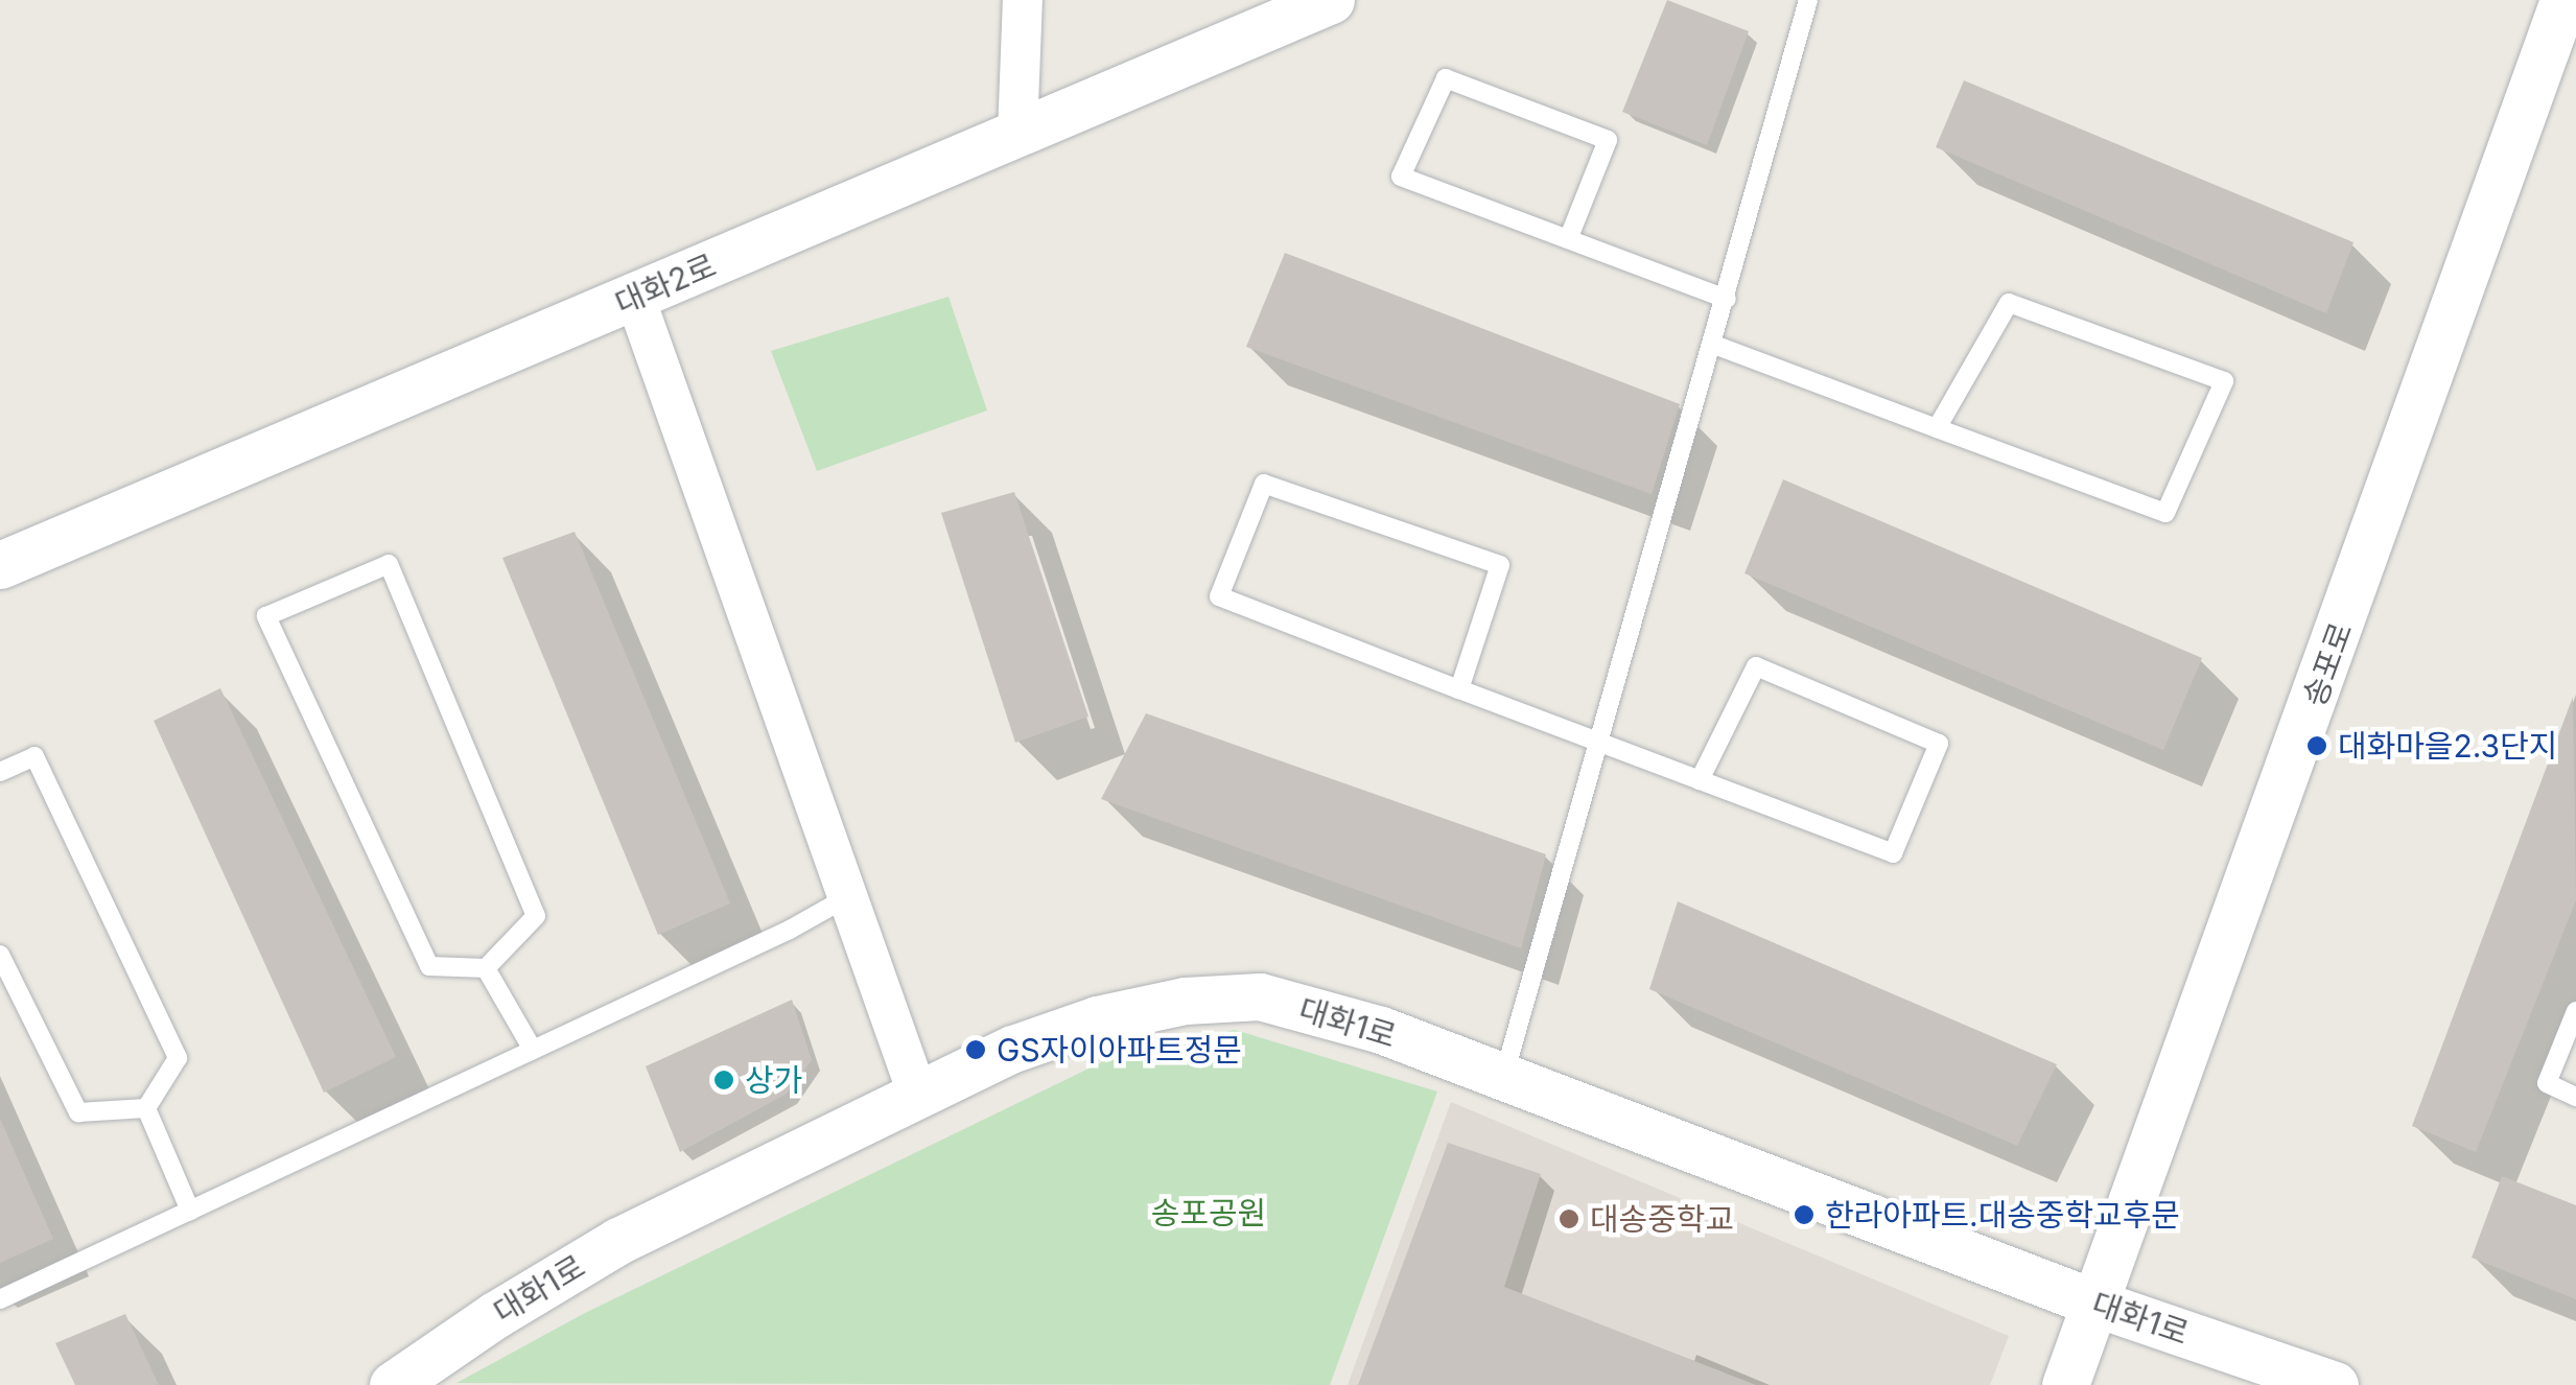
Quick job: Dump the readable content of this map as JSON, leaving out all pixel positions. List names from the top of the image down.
{
  "streets": {
    "street": ["대화2로", "송포로", "대화1로"]
  },
  "crossings": [
    ["송포로", "대화1로"]
  ],
  "parks": ["송포공원"],
  "places": [
    "대화마을2.3단지",
    "GS자이아파트정문",
    "상가",
    "한라아파트.대송중학교후문",
    "대송중학교"
  ]
}
